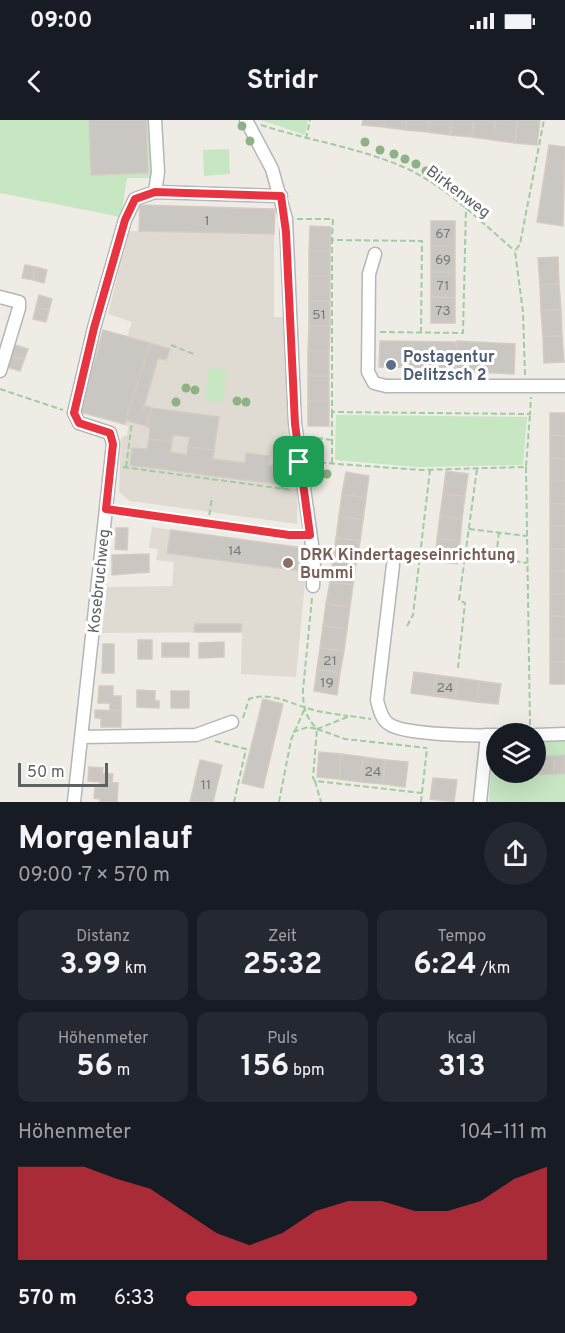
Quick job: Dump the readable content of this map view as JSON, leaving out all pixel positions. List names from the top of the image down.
{
  "streets": {
    "street": ["Kosebruchweg"],
    "path": ["Birkenweg"]
  },
  "places": ["Postagentur Delitzsch 2", "DRK Kindertageseinrichtung Bummi"],
  "house_numbers": [
    "1",
    "67",
    "69",
    "71",
    "73",
    "51",
    "14",
    "21",
    "19",
    "24",
    "24",
    "11"
  ],
  "scale_bar": "50 m",
  "page": {
    "status": "09:00",
    "header": "Stridr",
    "scale": "50 m",
    "heading": ["Morgenlauf", "09:00 · 7 × 570 m"],
    "stats": [
      ["Distanz", "3.99 km"],
      ["Zeit", "25:32"],
      ["Tempo", "6:24 /km"],
      ["Höhenmeter", "56 m"],
      ["Puls", "156 bpm"],
      ["kcal", "313"]
    ],
    "chart": ["Höhenmeter", "104–111 m"],
    "list": [
      {
        "name": "570 m",
        "note": "6:33"
      }
    ]
  }
}
